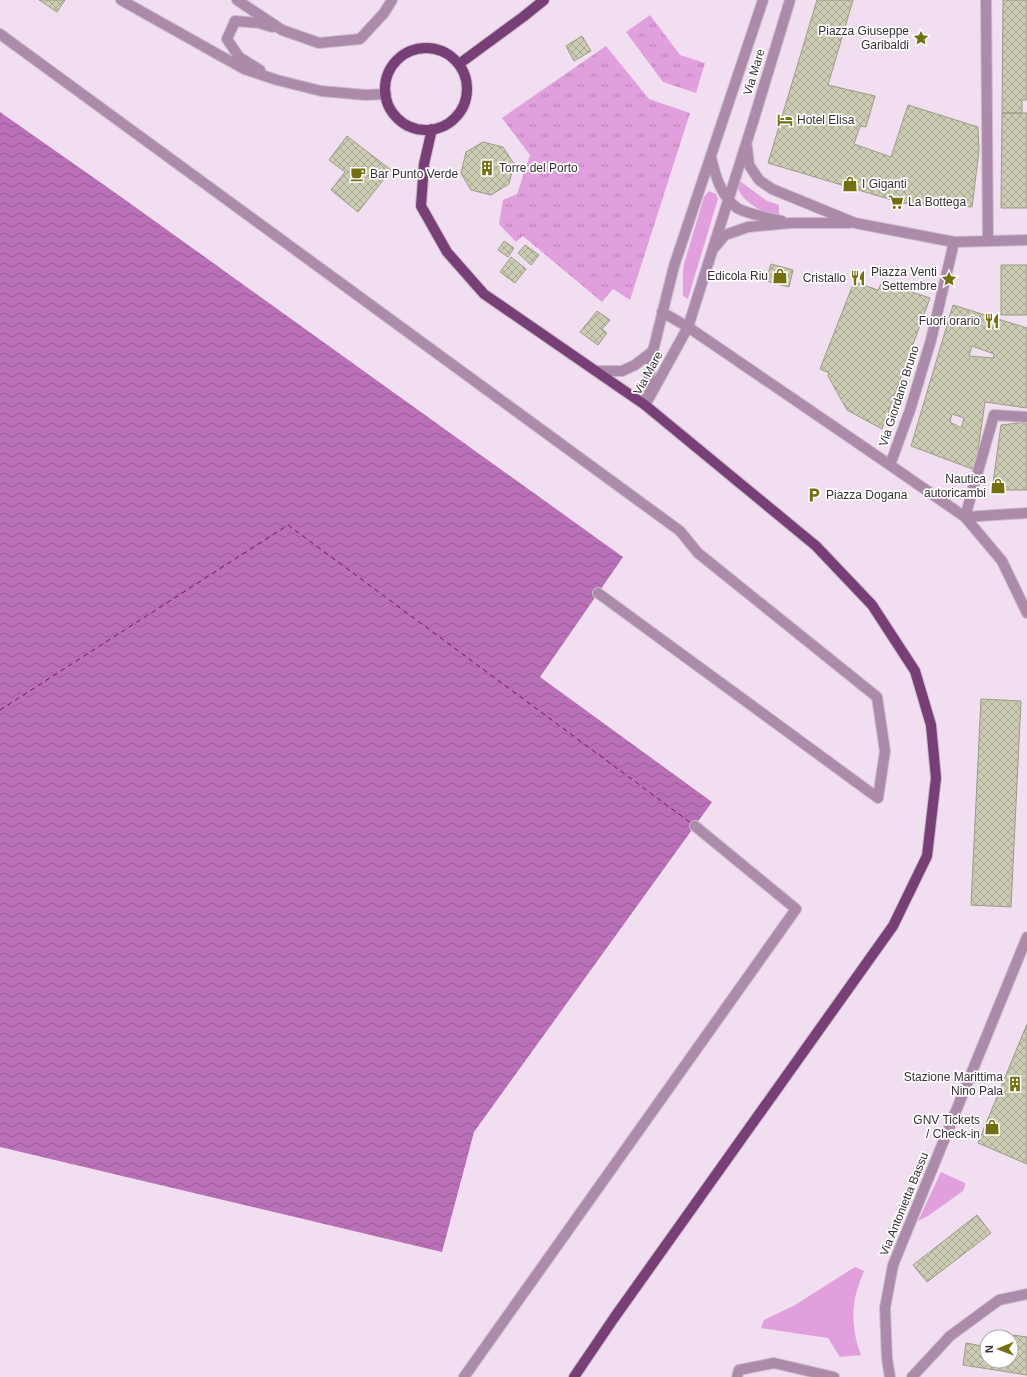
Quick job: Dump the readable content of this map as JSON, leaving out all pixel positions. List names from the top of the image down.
{
  "streets": {
    "street": ["Via Mare", "Via Giordano Bruno", "Via Antonietta Bassu"]
  },
  "places": {
    "place": ["Piazza Giuseppe Garibaldi", "Piazza Venti Settembre"],
    "hotel": ["Hotel Elisa"],
    "building": ["Torre del Porto", "Stazione Marittima Nino Pala"],
    "cafe": ["Bar Punto Verde"],
    "shop": [
      "I Giganti",
      "Edicola Riu",
      "Nautica autoricambi",
      "GNV Tickets / Check-in"
    ],
    "supermarket": ["La Bottega"],
    "restaurant": ["Cristallo", "Fuori orario"],
    "parking": ["Piazza Dogana"]
  },
  "north": "left"
}
